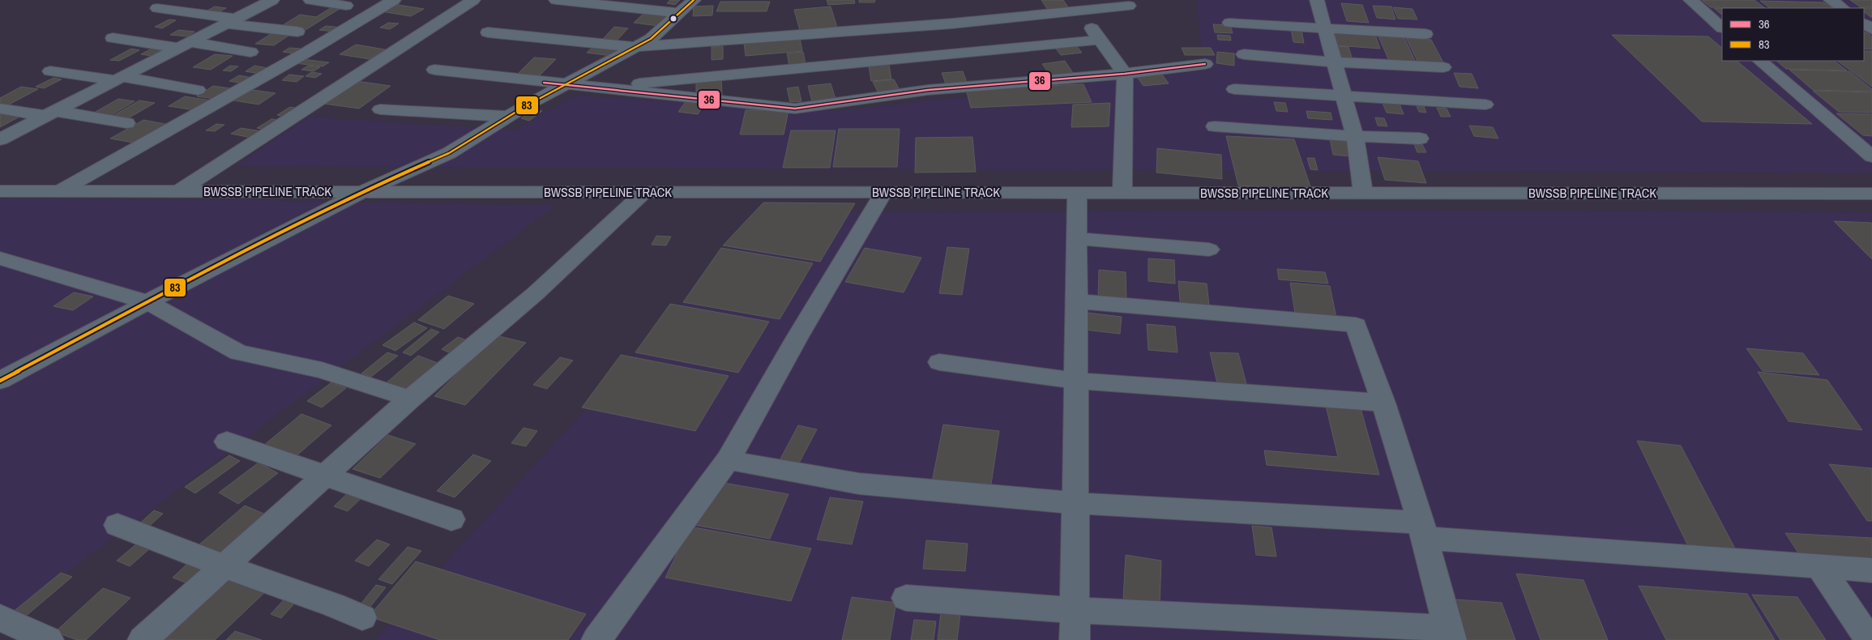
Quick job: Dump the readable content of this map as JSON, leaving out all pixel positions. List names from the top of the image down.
{
  "streets": {
    "street": ["BWSSB PIPELINE TRACK"]
  },
  "lines": ["transit line 83", "transit line 36"],
  "legend": ["36", "83"]
}
